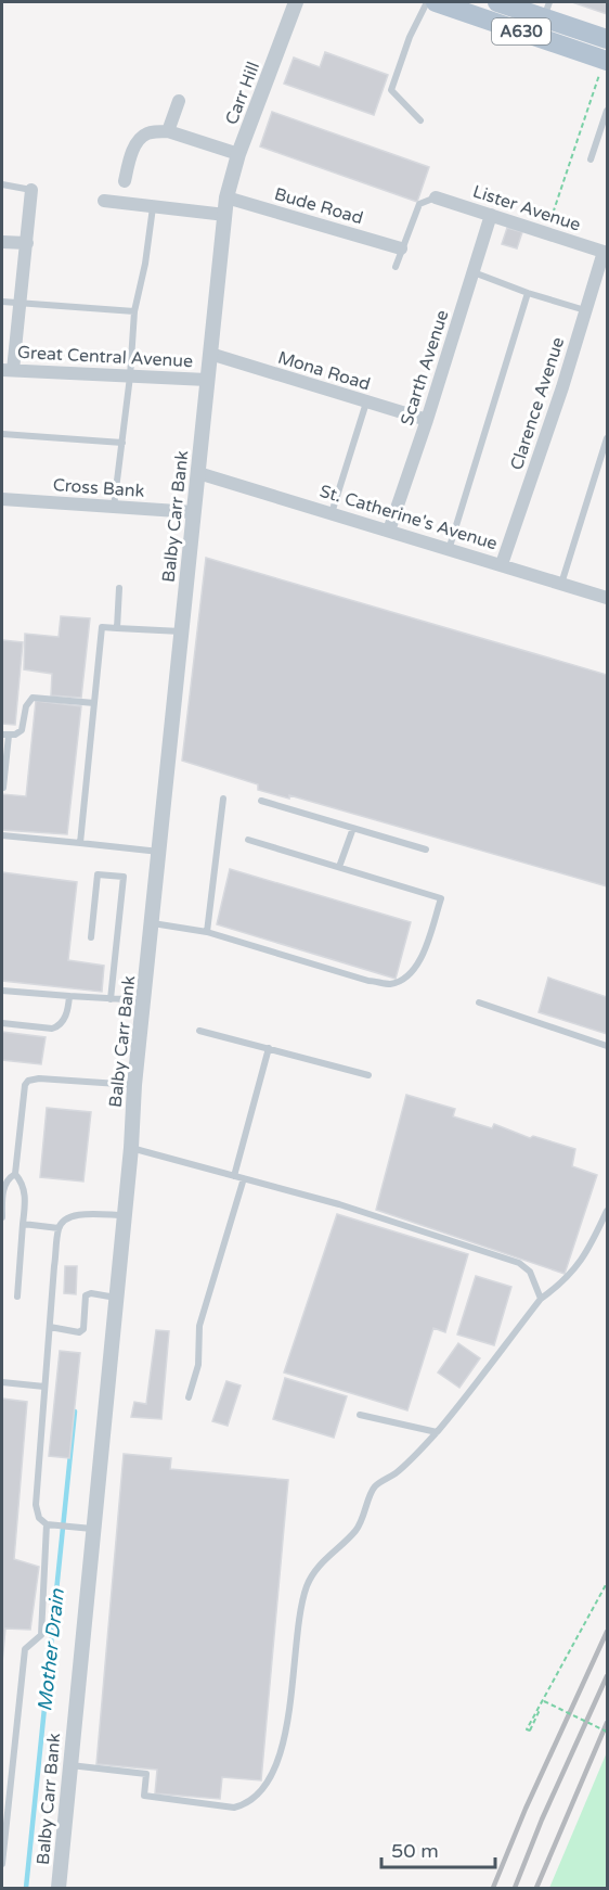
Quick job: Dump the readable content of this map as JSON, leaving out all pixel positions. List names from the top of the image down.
{
  "streets": {
    "main road": ["A630"],
    "street": [
      "Carr Hill",
      "Bude Road",
      "Lister Avenue",
      "Great Central Avenue",
      "Scarth Avenue",
      "Mona Road",
      "Clarence Avenue",
      "Cross Bank",
      "Balby Carr Bank",
      "St. Catherine's Avenue"
    ]
  },
  "crossings": [
    ["Carr Hill", "Bude Road"],
    ["Carr Hill", "Balby Carr Bank"],
    ["Bude Road", "Balby Carr Bank"],
    ["Lister Avenue", "Scarth Avenue"],
    ["Lister Avenue", "Clarence Avenue"],
    ["Great Central Avenue", "Balby Carr Bank"],
    ["Scarth Avenue", "Mona Road"],
    ["Scarth Avenue", "St. Catherine's Avenue"],
    ["Mona Road", "Balby Carr Bank"],
    ["Clarence Avenue", "St. Catherine's Avenue"],
    ["Cross Bank", "Balby Carr Bank"],
    ["Balby Carr Bank", "St. Catherine's Avenue"]
  ],
  "water": ["Mother Drain"],
  "scale_bar": "50 m"
}
